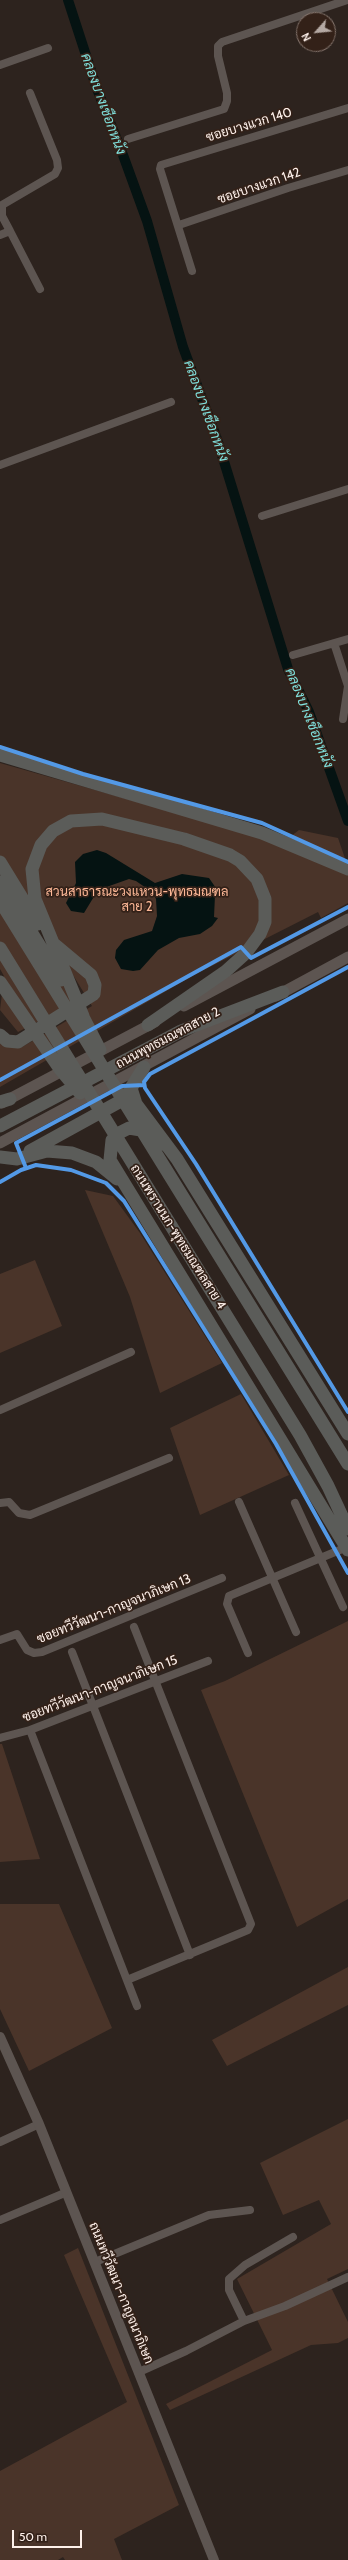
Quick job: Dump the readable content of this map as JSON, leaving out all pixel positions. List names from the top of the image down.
{
  "streets": {
    "main road": ["ถนนพุทธมณฑลสาย 2", "ถนนพรานนก-พุทธมณฑลสาย 4"],
    "street": [
      "ซอยบางแวก 140",
      "ซอยบางแวก 142",
      "ซอยทวีวัฒนา-กาญจนาภิเษก 13",
      "ซอยทวีวัฒนา-กาญจนาภิเษก 15",
      "ถนนทวีวัฒนา-กาญจนาภิเษก"
    ]
  },
  "crossings": [
    ["ซอยบางแวก 140", "ซอยบางแวก 142"]
  ],
  "water": ["คลองบางเชือกหนัง"],
  "parks": ["สวนสาธารณะวงแหวน-พุทธมณฑล สาย 2"],
  "scale_bar": "50 m",
  "north": "bottom left"
}
